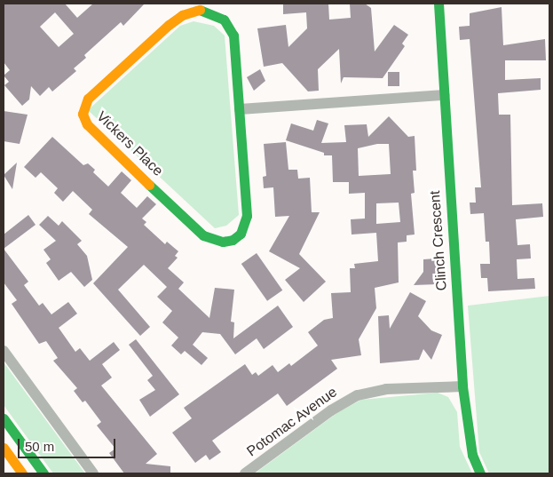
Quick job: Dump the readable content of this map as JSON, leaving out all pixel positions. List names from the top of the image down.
{
  "streets": {
    "main road": ["Vickers Place", "Clinch Crescent"],
    "street": ["Potomac Avenue"]
  },
  "crossings": [
    ["Clinch Crescent", "Potomac Avenue"]
  ],
  "scale_bar": "50 m"
}
